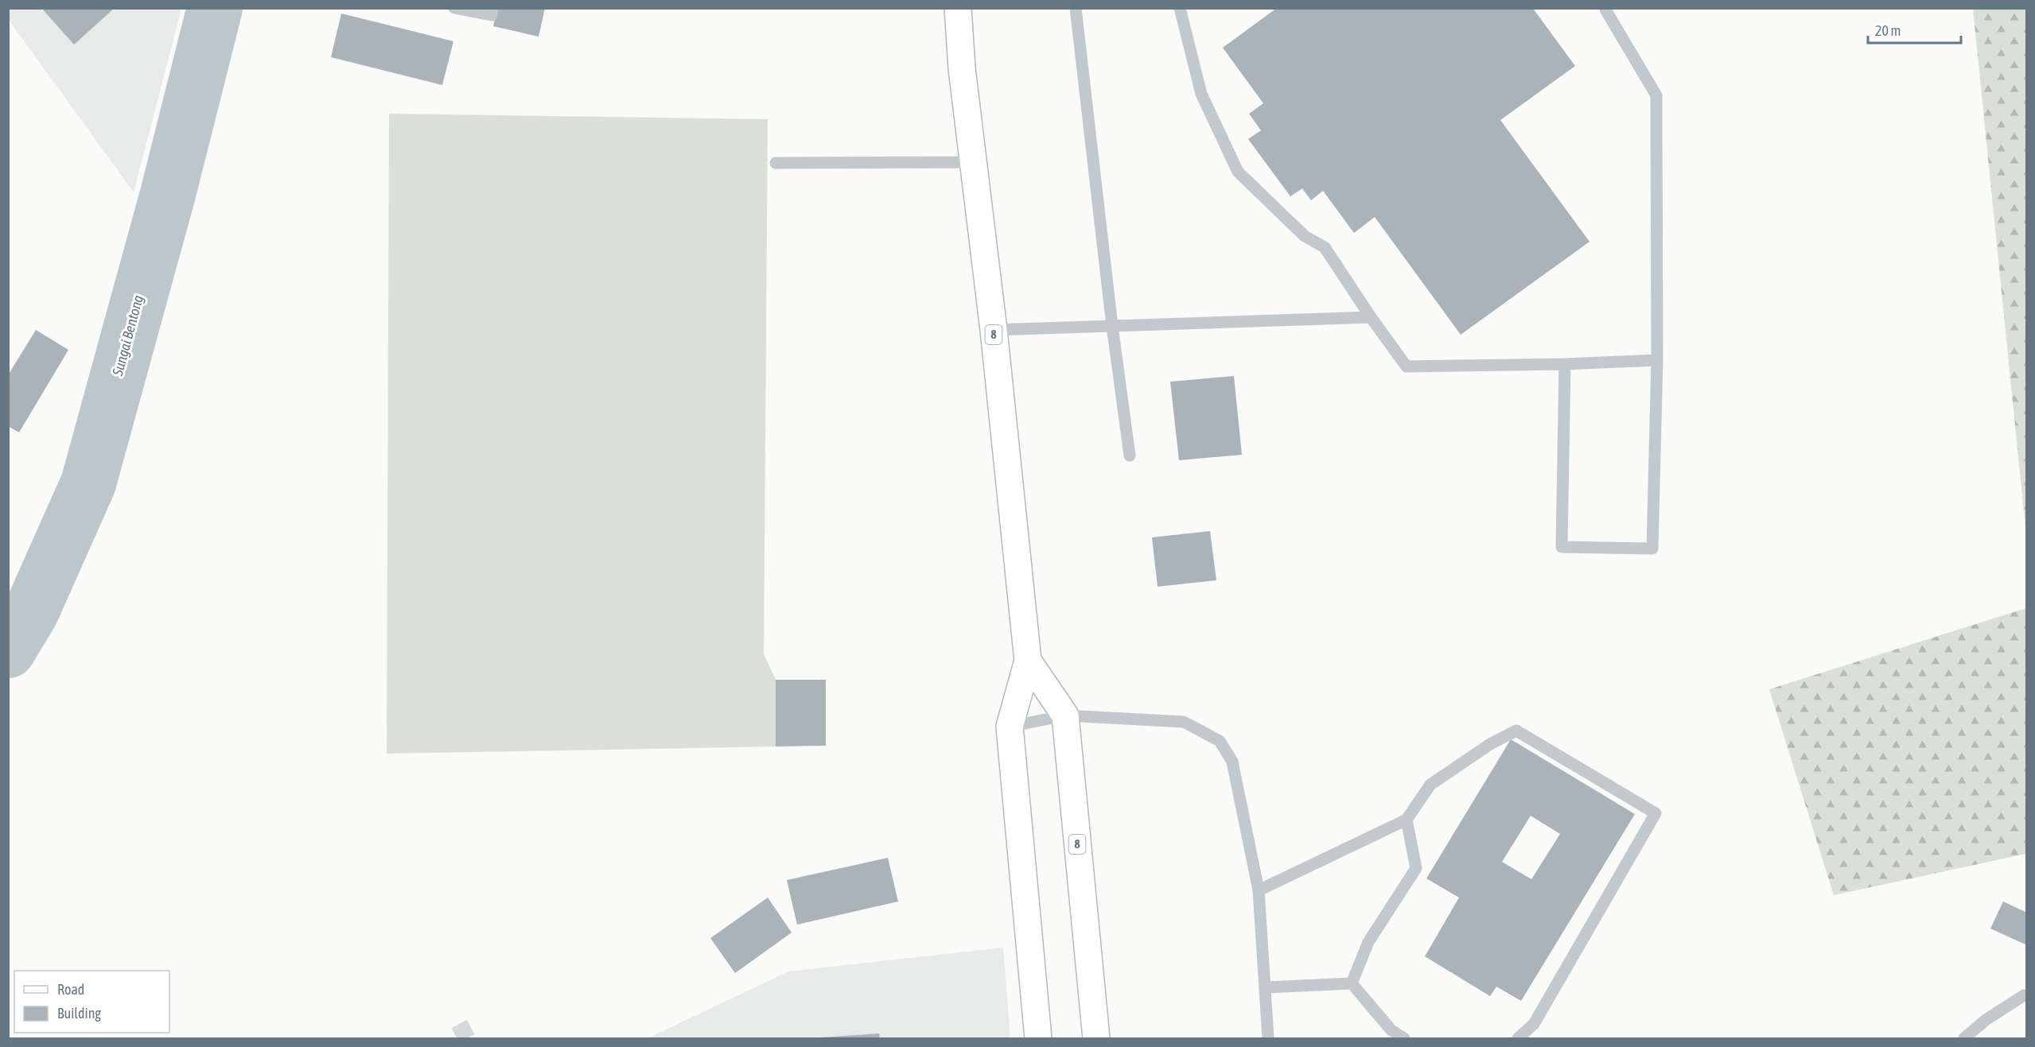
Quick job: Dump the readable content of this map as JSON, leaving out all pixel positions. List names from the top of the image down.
{
  "streets": {
    "main road": ["8"]
  },
  "water": ["Sungai Bentong"],
  "legend": ["Road", "Building"],
  "scale_bar": "20 m"
}
